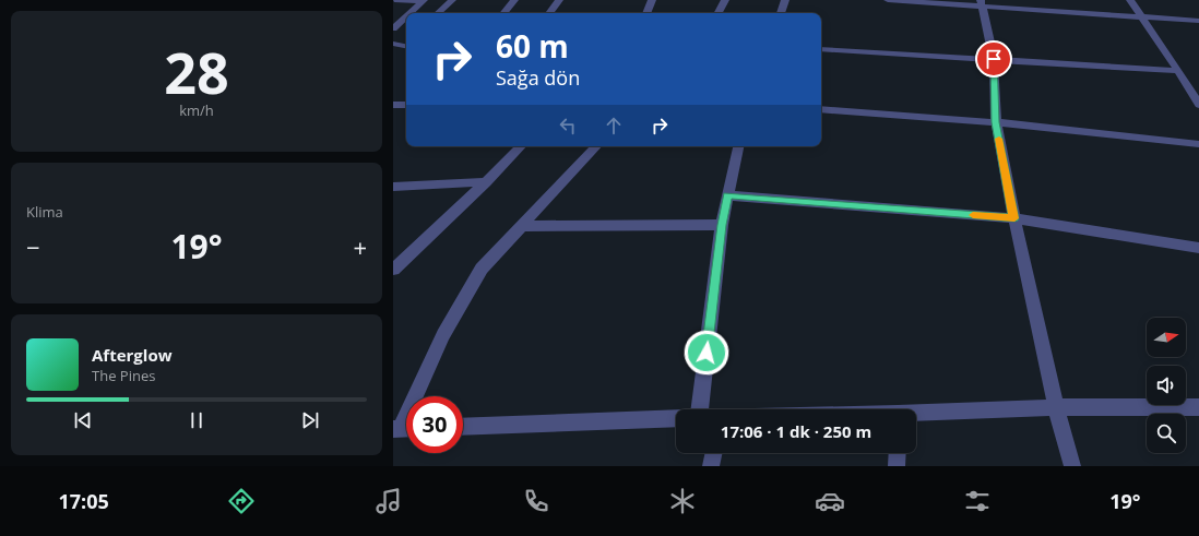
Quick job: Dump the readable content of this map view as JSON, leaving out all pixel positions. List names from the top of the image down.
{
  "north": "right",
  "page": {
    "tile": [
      ["28", "km/h"],
      "Klima"
    ],
    "turn": ["60 m", "Sağa dön"],
    "heat": ["−", "19°", "+"],
    "song": ["Afterglow", "The Pines"],
    "limit": "30",
    "trip": "17:06 · 1 dk · 250 m",
    "tabs": ["17:05", "19°"]
  }
}
